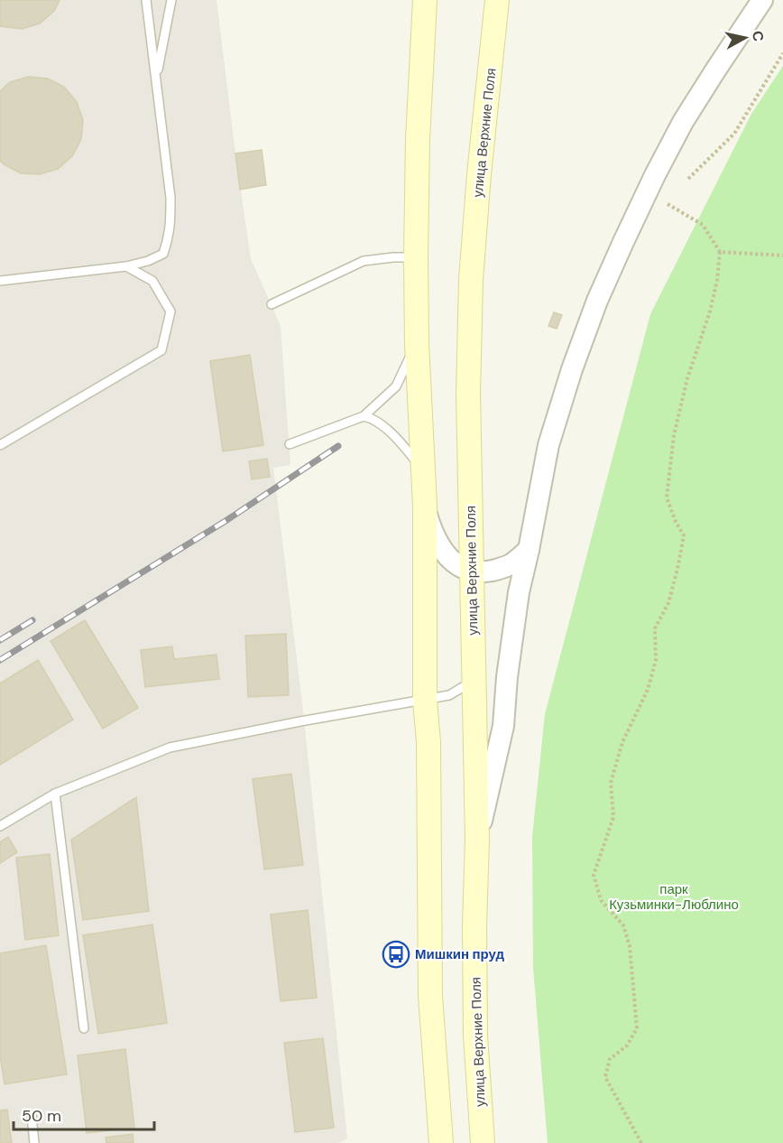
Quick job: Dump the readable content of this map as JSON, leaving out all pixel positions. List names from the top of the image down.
{
  "streets": {
    "main road": ["улица Верхние Поля"]
  },
  "parks": ["парк Кузьминки-Люблино"],
  "places": {
    "bus stop": ["Мишкин пруд"]
  },
  "scale_bar": "50 m",
  "north": "right"
}
